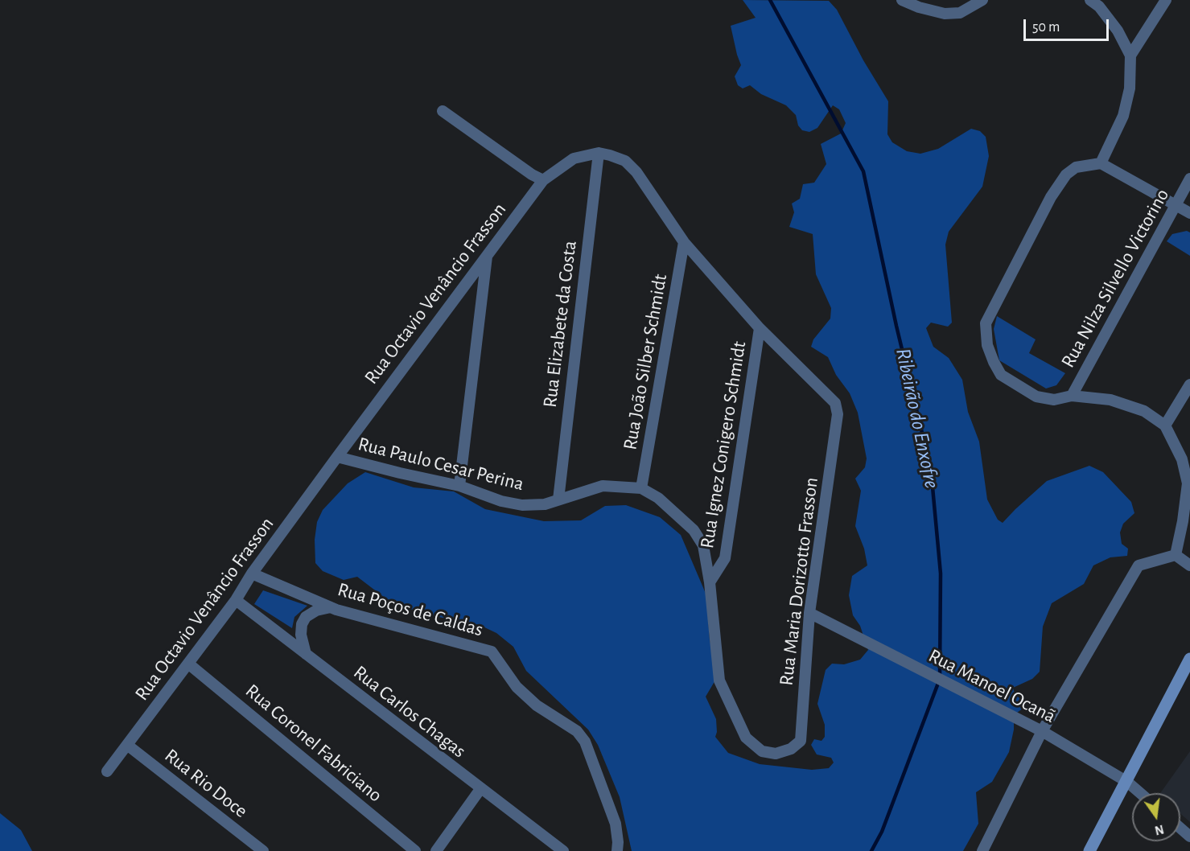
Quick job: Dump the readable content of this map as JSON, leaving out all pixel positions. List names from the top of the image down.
{
  "streets": {
    "street": [
      "Rua Nilza Silvello Victorino",
      "Rua Octavio Venâncio Frasson",
      "Rua Elizabete da Costa",
      "Rua João Silber Schmidt",
      "Rua Ignez Conigero Schmidt",
      "Rua Paulo Cesar Perina",
      "Rua Maria Dorizotto Frasson",
      "Rua Poços de Caldas",
      "Rua Manoel Ocanã",
      "Rua Carlos Chagas",
      "Rua Coronel Fabriciano",
      "Rua Rio Doce"
    ]
  },
  "crossings": [
    ["Rua Octavio Venâncio Frasson", "Rua Elizabete da Costa"],
    ["Rua Octavio Venâncio Frasson", "Rua João Silber Schmidt"],
    ["Rua Octavio Venâncio Frasson", "Rua Ignez Conigero Schmidt"],
    ["Rua Octavio Venâncio Frasson", "Rua Paulo Cesar Perina"],
    ["Rua Octavio Venâncio Frasson", "Rua Maria Dorizotto Frasson"],
    ["Rua Octavio Venâncio Frasson", "Rua Poços de Caldas"],
    ["Rua Octavio Venâncio Frasson", "Rua Carlos Chagas"],
    ["Rua Octavio Venâncio Frasson", "Rua Coronel Fabriciano"],
    ["Rua Octavio Venâncio Frasson", "Rua Rio Doce"],
    ["Rua Elizabete da Costa", "Rua Paulo Cesar Perina"],
    ["Rua João Silber Schmidt", "Rua Paulo Cesar Perina"],
    ["Rua Ignez Conigero Schmidt", "Rua Paulo Cesar Perina"],
    ["Rua Ignez Conigero Schmidt", "Rua Maria Dorizotto Frasson"],
    ["Rua Paulo Cesar Perina", "Rua Maria Dorizotto Frasson"],
    ["Rua Maria Dorizotto Frasson", "Rua Manoel Ocanã"]
  ],
  "water": ["Ribeirão do Enxofre"],
  "scale_bar": "50 m",
  "north": "bottom"
}
